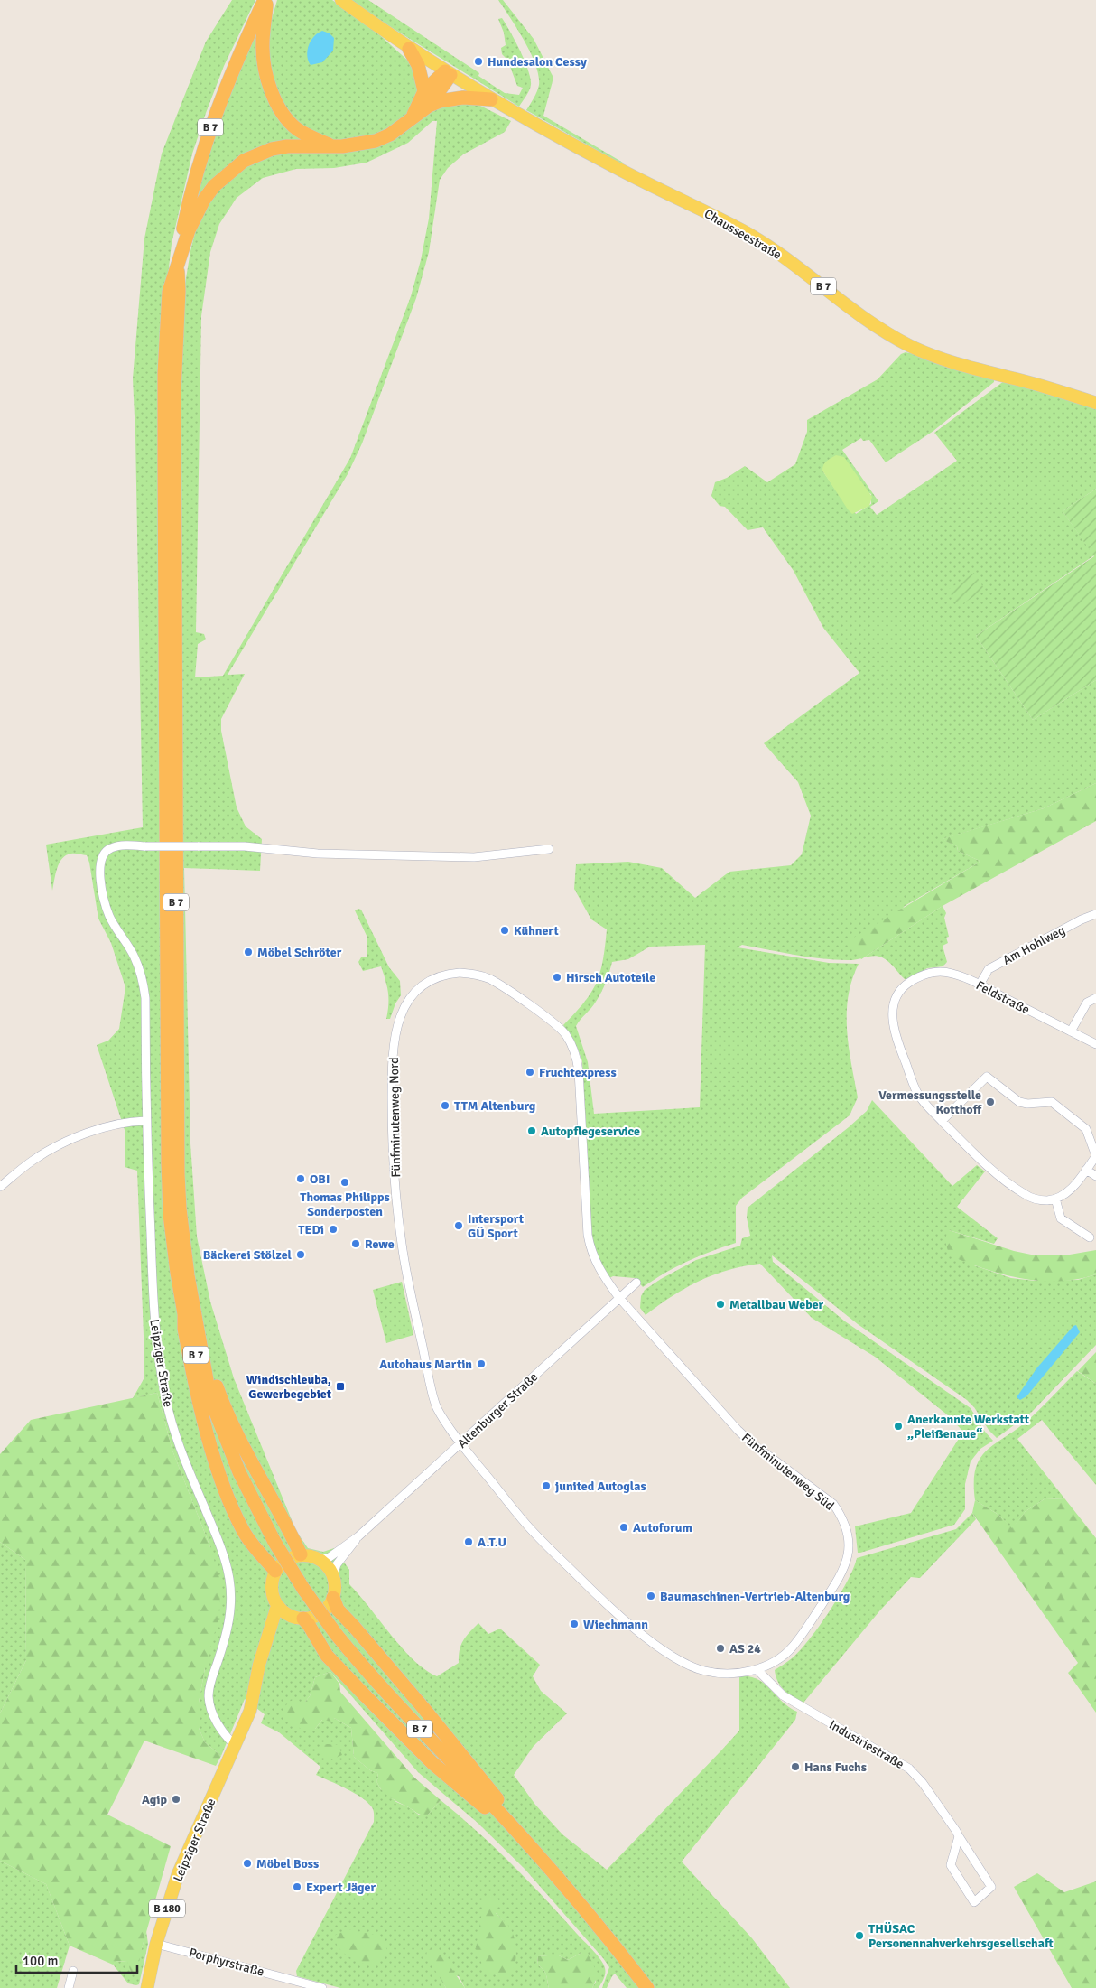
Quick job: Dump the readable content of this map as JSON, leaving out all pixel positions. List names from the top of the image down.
{
  "streets": {
    "highway": ["B 7"],
    "main road": ["Chausseestraße", "Leipziger Straße", "B 180"],
    "street": [
      "Am Hohlweg",
      "Feldstraße",
      "Fünfminutenweg Nord",
      "Altenburger Straße",
      "Fünfminutenweg Süd",
      "Industriestraße",
      "Porphyrstraße"
    ]
  },
  "crossings": [
    ["B 7", "Chausseestraße"],
    ["Am Hohlweg", "Feldstraße"],
    ["Fünfminutenweg Nord", "Altenburger Straße"],
    ["Fünfminutenweg Nord", "Fünfminutenweg Süd"],
    ["Leipziger Straße", "Altenburger Straße"],
    ["Leipziger Straße", "B 180"],
    ["Leipziger Straße", "Porphyrstraße"],
    ["Altenburger Straße", "Fünfminutenweg Süd"],
    ["Altenburger Straße", "B 180"],
    ["Fünfminutenweg Süd", "Industriestraße"]
  ],
  "places": {
    "other": [
      "Hundesalon Cessy",
      "Kühnert",
      "Möbel Schröter",
      "Hirsch Autoteile",
      "Fruchtexpress",
      "Vermessungsstelle Kotthoff",
      "TTM Altenburg",
      "Autopflegeservice",
      "OBI",
      "Thomas Philipps Sonderposten",
      "Intersport GÜ Sport",
      "TEDi",
      "Rewe",
      "Bäckerei Stölzel",
      "Metallbau Weber",
      "Autohaus Martin",
      "Anerkannte Werkstatt „Pleißenaue“",
      "junited Autoglas",
      "Autoforum",
      "A.T.U",
      "Baumaschinen-Vertrieb-Altenburg",
      "Wiechmann",
      "AS 24",
      "Hans Fuchs",
      "Agip",
      "Möbel Boss",
      "Expert Jäger",
      "THÜSAC Personennahverkehrsgesellschaft"
    ],
    "transit": ["Windischleuba, Gewerbegebiet"]
  },
  "scale_bar": "100 m"
}
